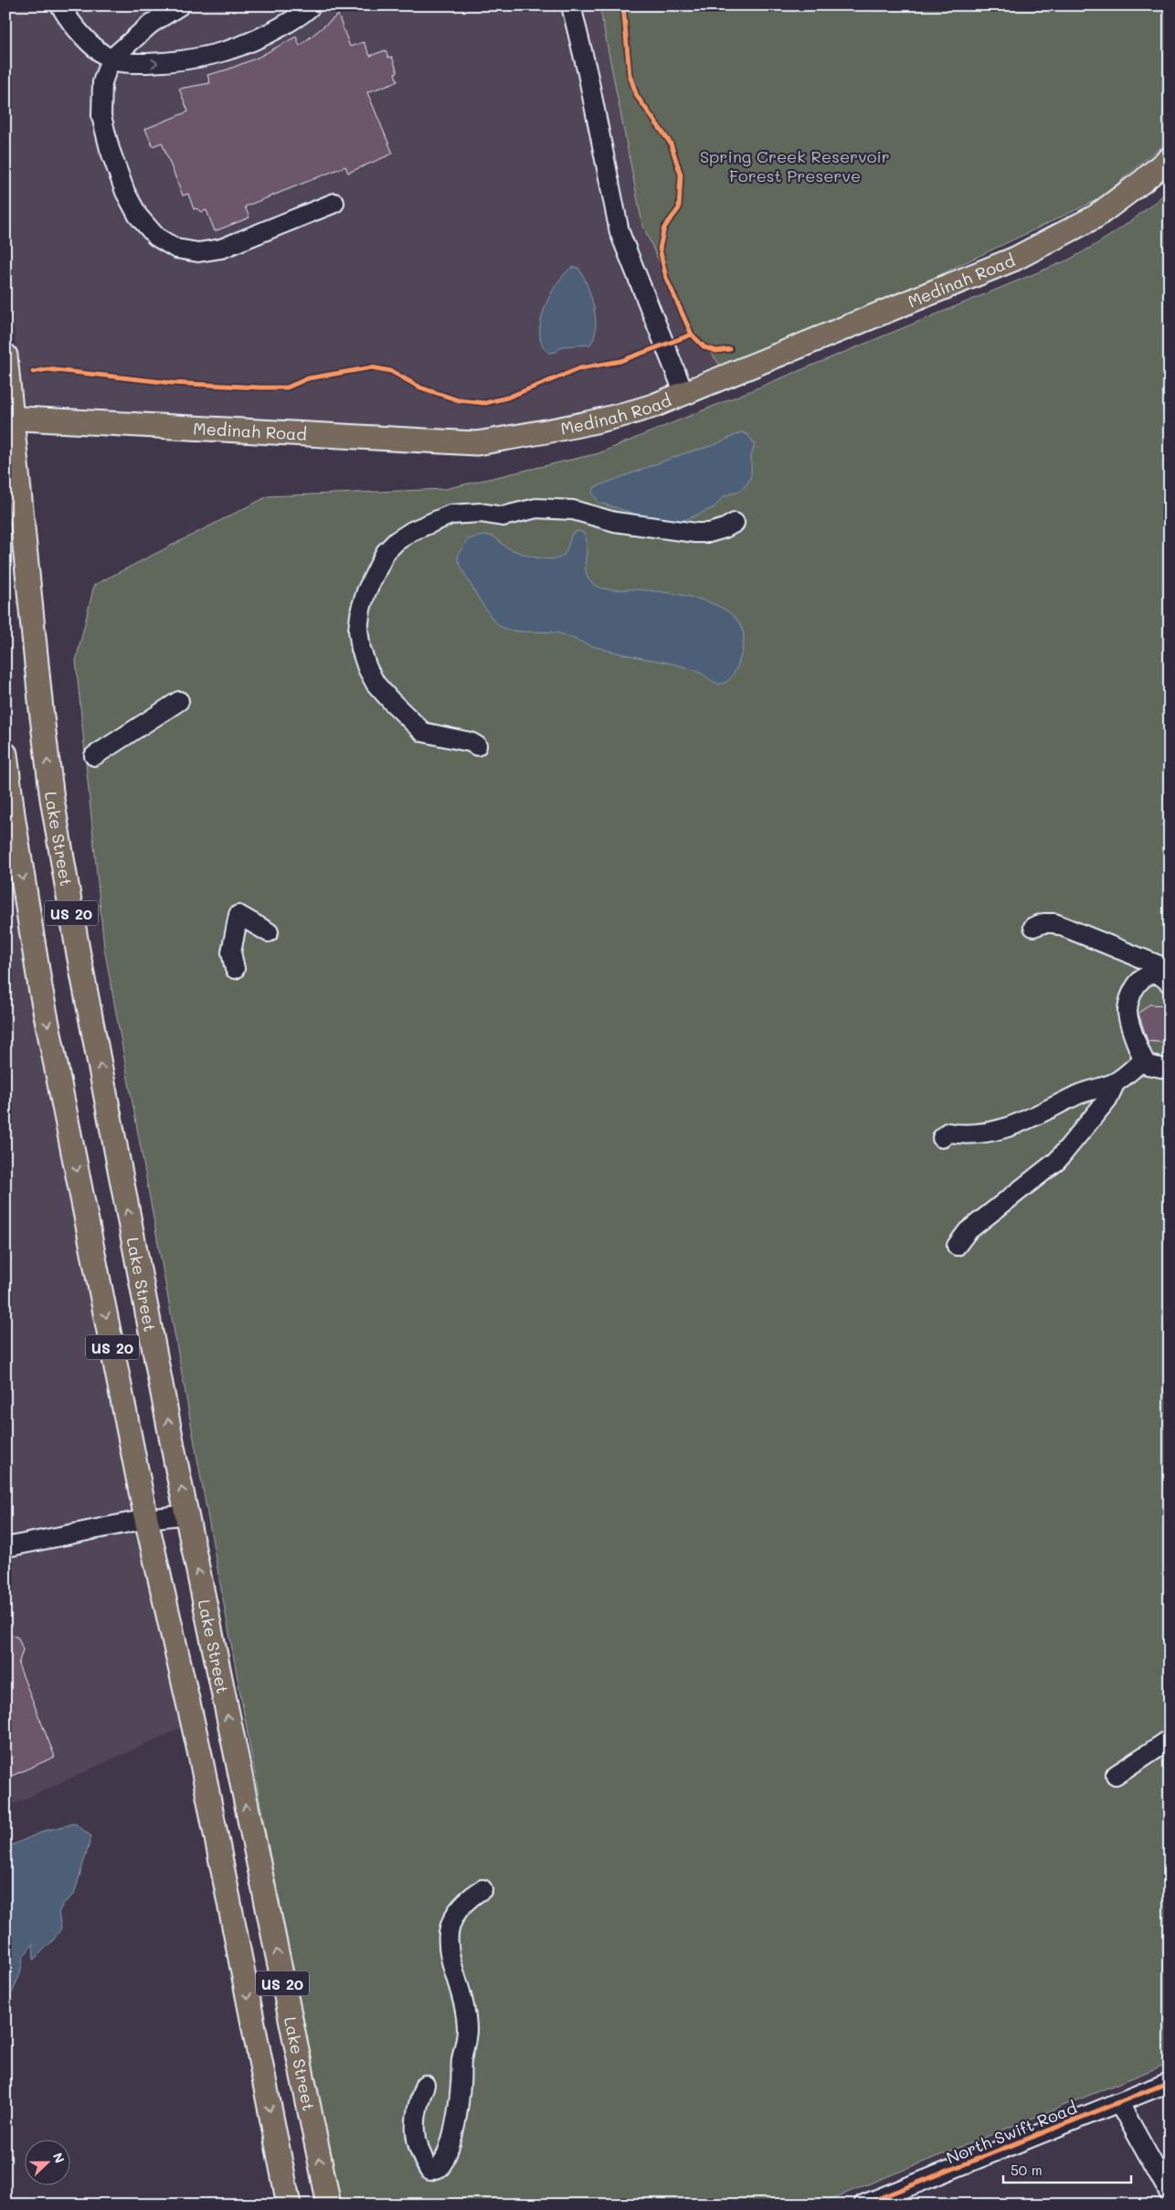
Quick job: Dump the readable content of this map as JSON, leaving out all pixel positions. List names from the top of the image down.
{
  "streets": {
    "main road": ["Medinah Road", "Lake Street", "US 20"],
    "street": ["North Swift Road"]
  },
  "crossings": [
    ["Medinah Road", "Lake Street"]
  ],
  "parks": ["Spring Creek Reservoir Forest Preserve"],
  "scale_bar": "50 m",
  "north": "right"
}
